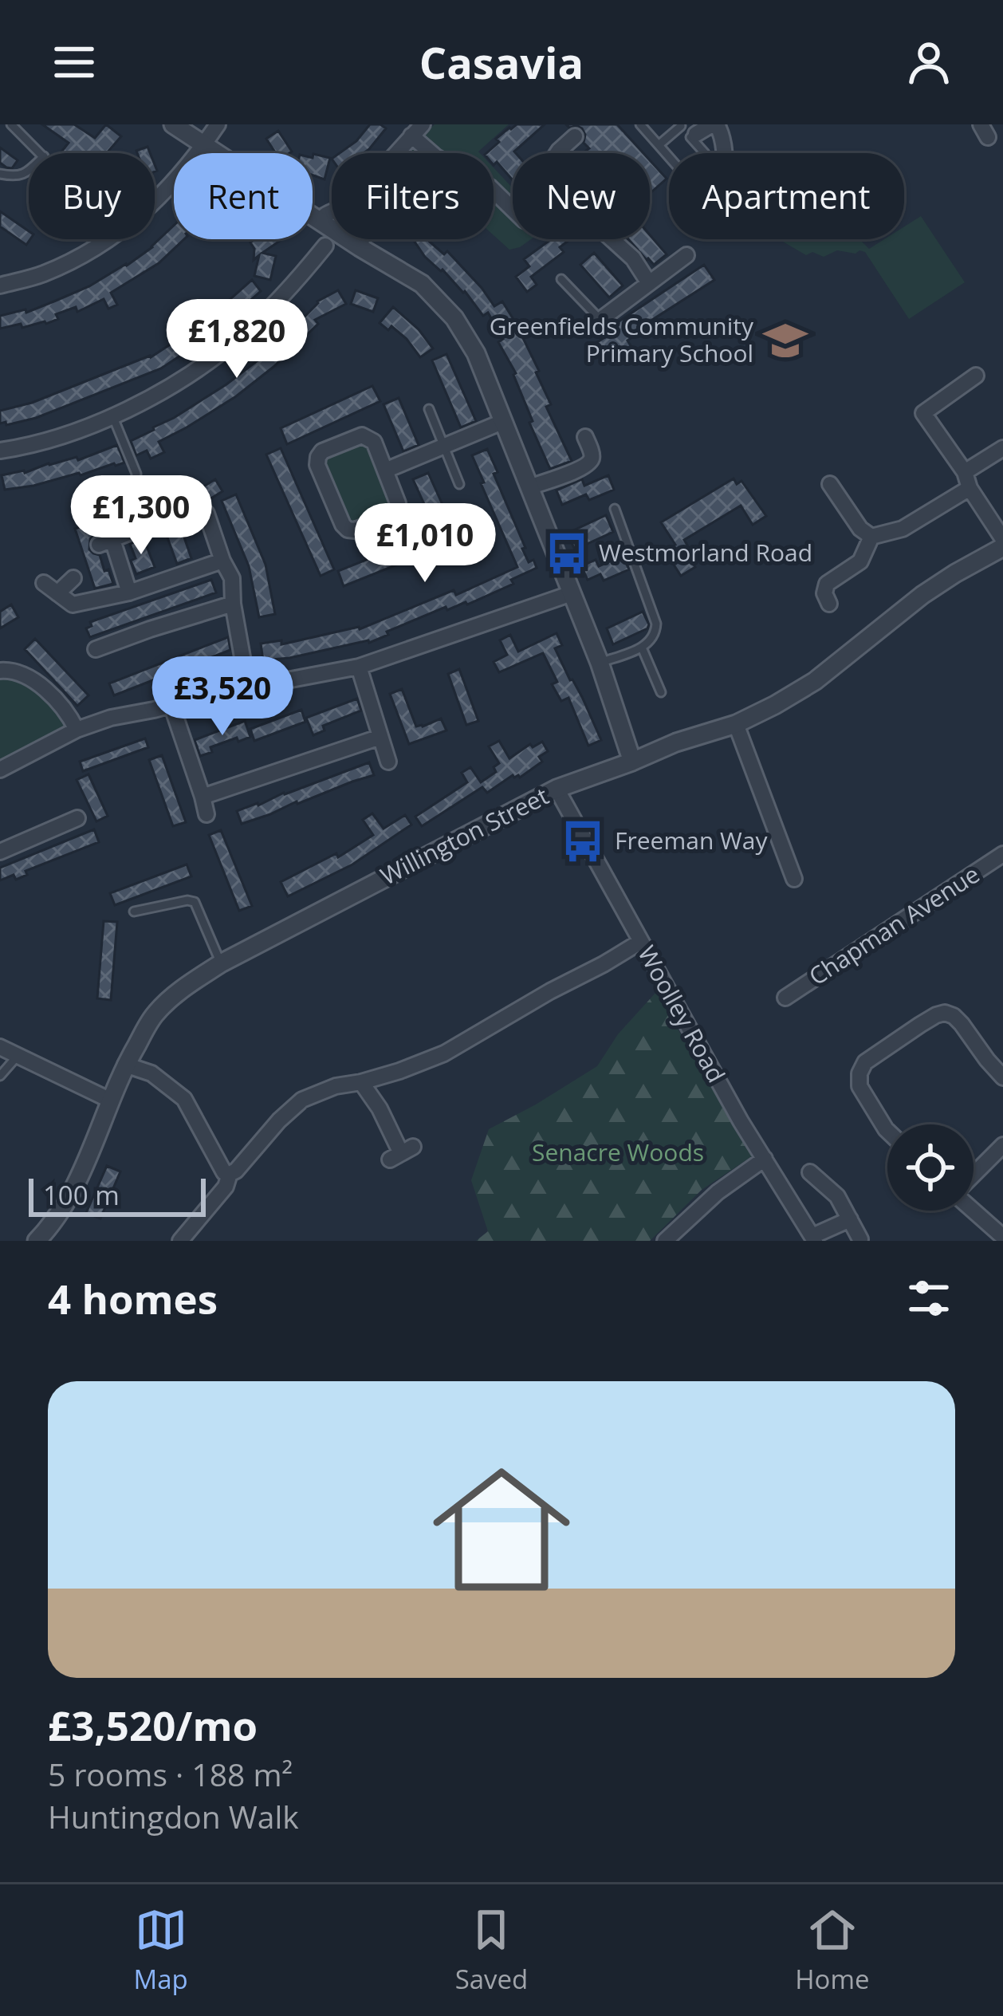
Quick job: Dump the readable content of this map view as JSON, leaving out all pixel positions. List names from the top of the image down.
{
  "streets": {
    "street": ["Willington Street", "Chapman Avenue", "Woolley Road"]
  },
  "crossings": [
    ["Willington Street", "Woolley Road"]
  ],
  "parks": ["Senacre Woods"],
  "places": {
    "school or university": ["Greenfields Community Primary School"],
    "bus stop": ["Westmorland Road", "Freeman Way"]
  },
  "scale_bar": "100 m",
  "page": {
    "header": "Casavia",
    "chip": [
      "Buy",
      "Rent",
      "Filters",
      "New",
      "Apartment"
    ],
    "price": [
      "£1,820",
      "£1,300",
      "£1,010",
      "£3,520"
    ],
    "scale": "100 m",
    "heading": "4 homes",
    "list": [
      {
        "name": "£3,520/mo",
        "note": "5 rooms · 188 m² · Huntingdon Walk"
      }
    ],
    "tabs": ["Map", "Saved", "Home"]
  }
}
